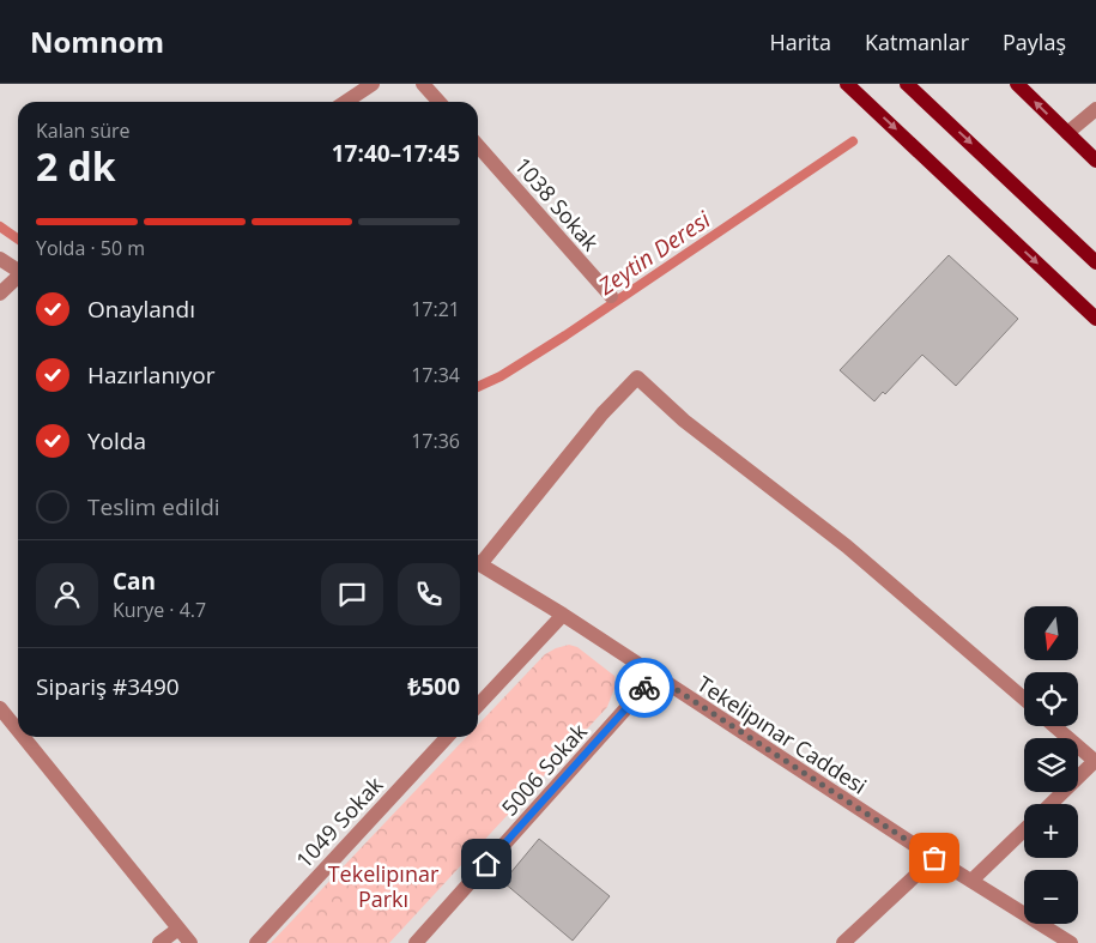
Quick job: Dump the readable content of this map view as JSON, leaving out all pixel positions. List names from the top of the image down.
{
  "streets": {
    "street": [
      "1038 Sokak",
      "Tekelipınar Caddesi",
      "5006 Sokak",
      "1049 Sokak"
    ]
  },
  "crossings": [
    ["Tekelipınar Caddesi", "5006 Sokak"]
  ],
  "water": ["Zeytin Deresi"],
  "parks": ["Tekelipınar Parkı"],
  "north": "bottom",
  "page": {
    "header": "Nomnom",
    "nav": ["Harita", "Katmanlar", "Paylaş"],
    "heading": ["2 dk", "Kalan süre", "17:40–17:45"],
    "panel": [
      "Can",
      "Kurye · 4.7",
      "Sipariş #3490",
      "₺500"
    ],
    "bar": "Yolda · 50 m",
    "list": [
      ["Onaylandı", "17:21"],
      ["Hazırlanıyor", "17:34"],
      ["Yolda", "17:36"],
      "Teslim edildi"
    ],
    "map_buttons": ["+", "−"]
  }
}
